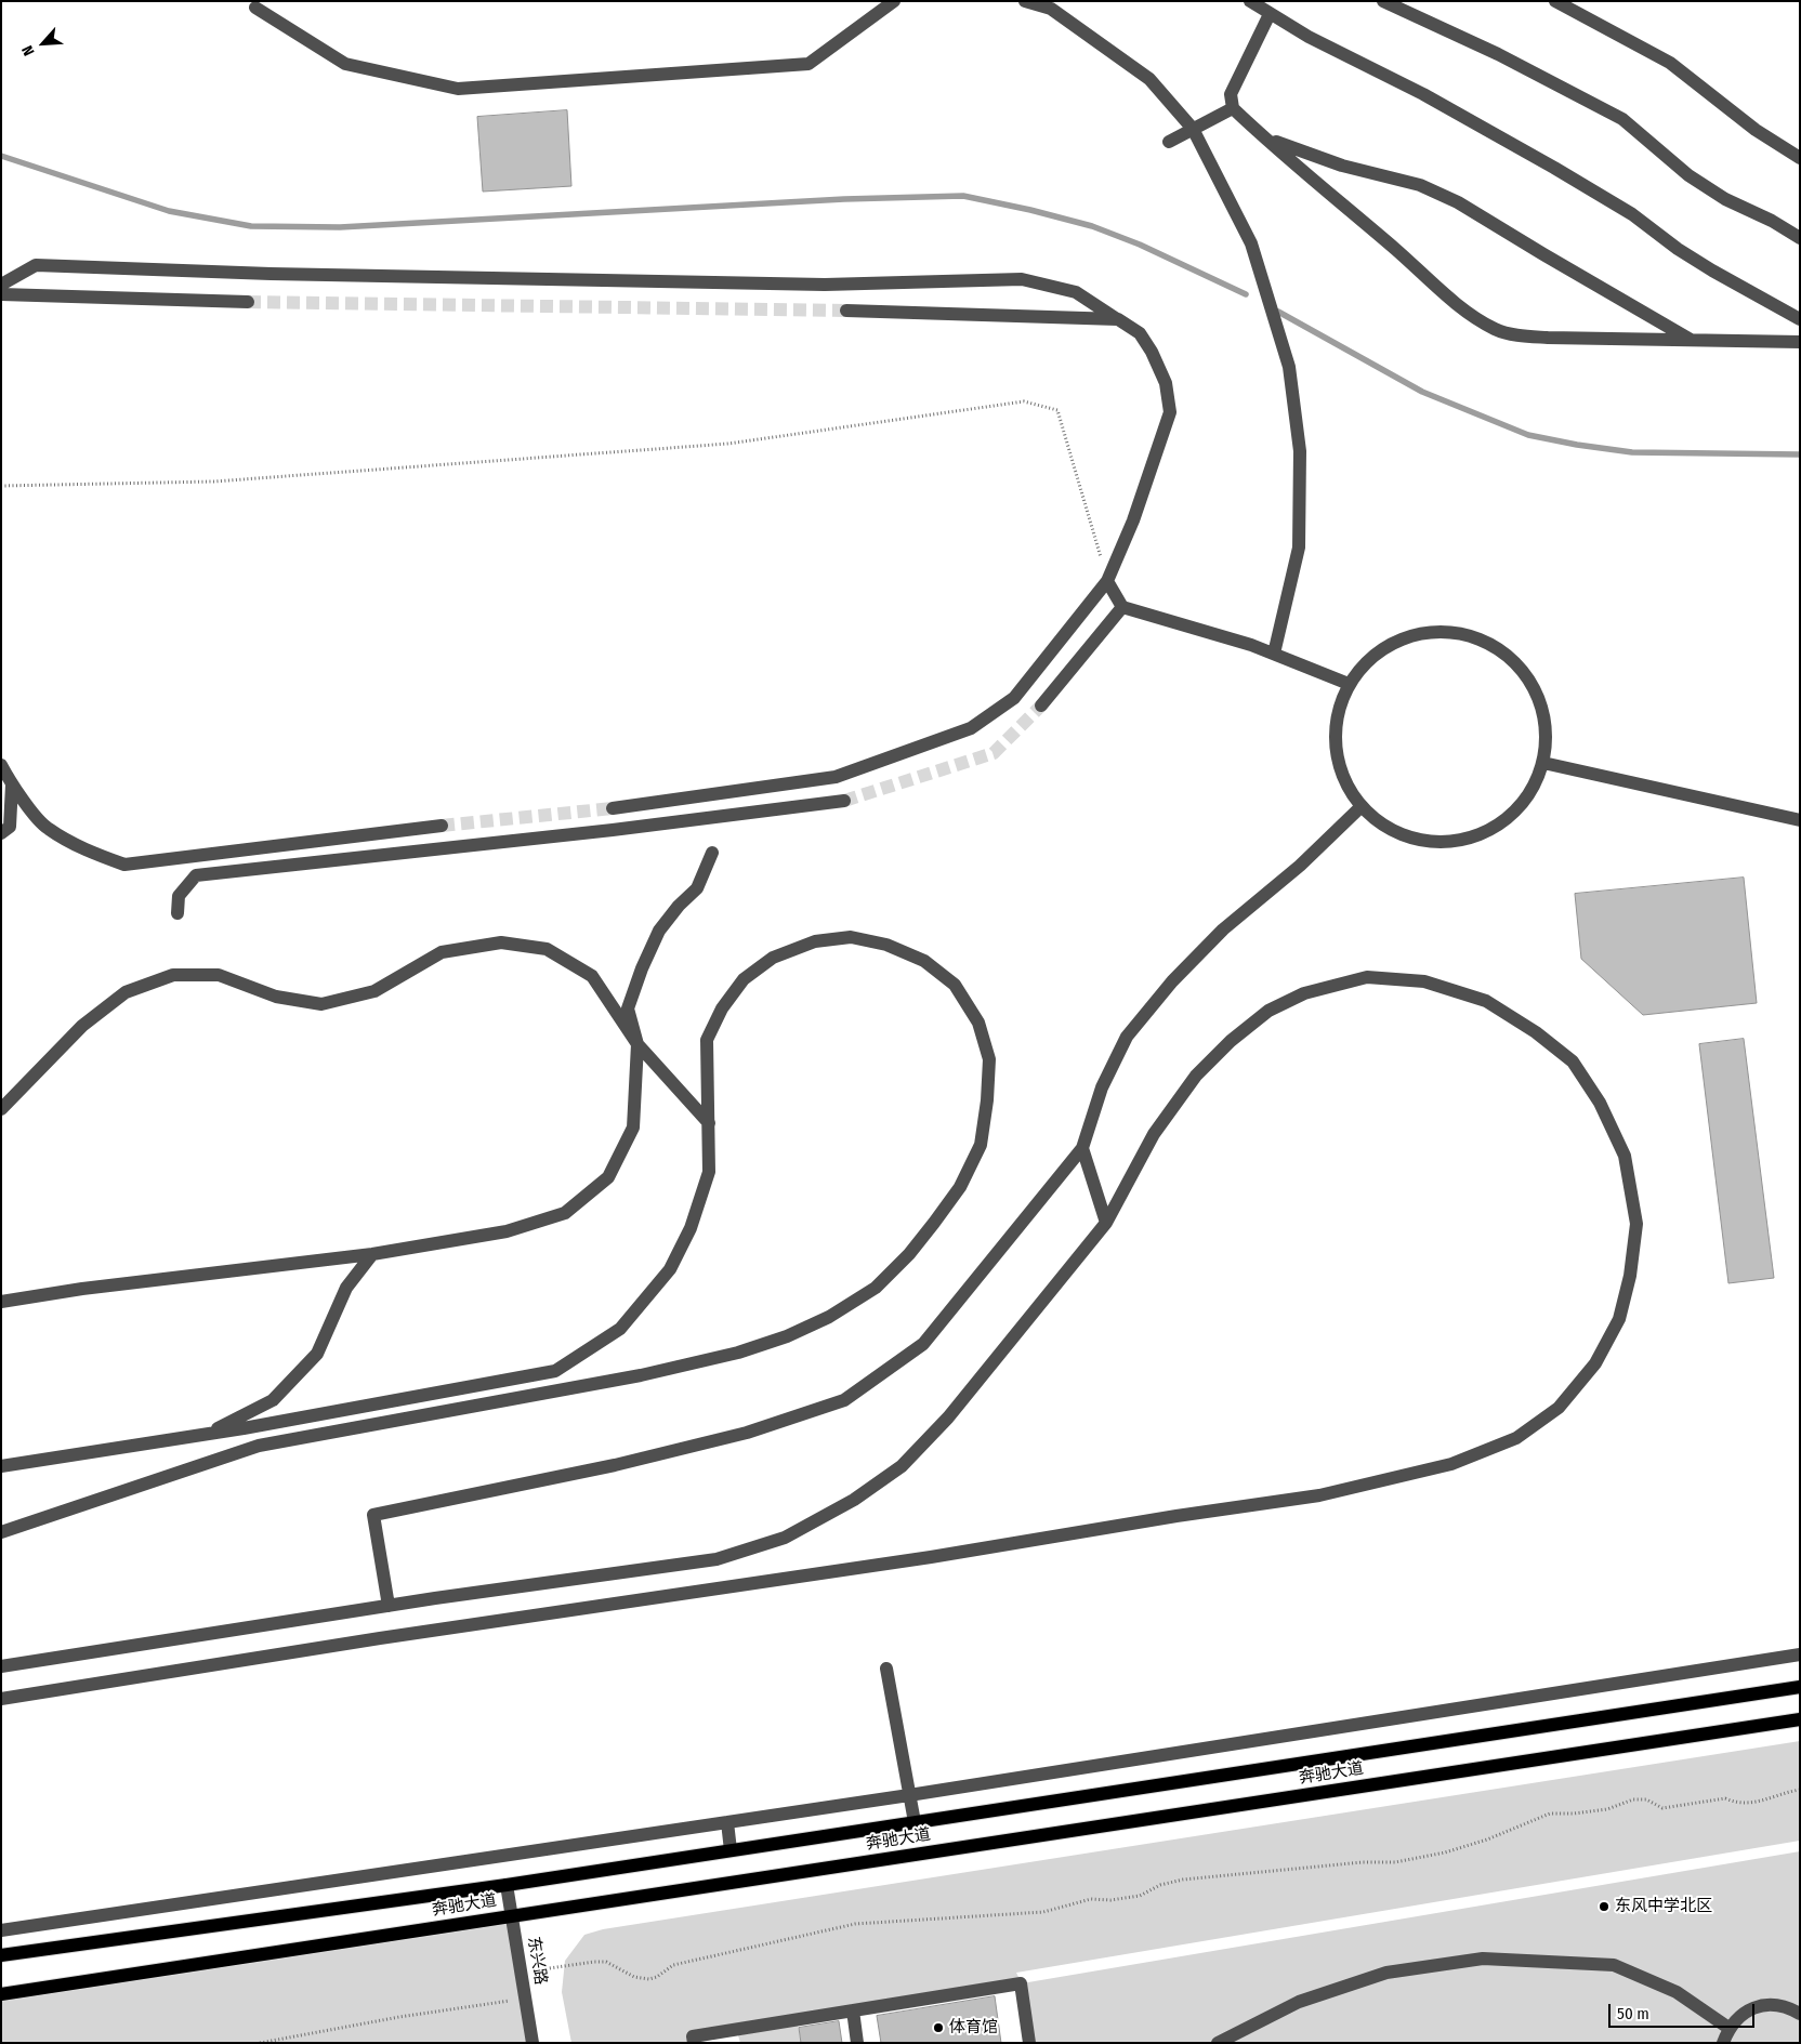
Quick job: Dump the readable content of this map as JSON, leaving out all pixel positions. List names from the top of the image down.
{
  "streets": {
    "main road": ["奔驰大道"],
    "street": ["东兴路"]
  },
  "crossings": [
    ["奔驰大道", "东兴路"]
  ],
  "places": ["东风中学北区", "体育馆"],
  "scale_bar": "50 m",
  "north": "bottom left"
}
